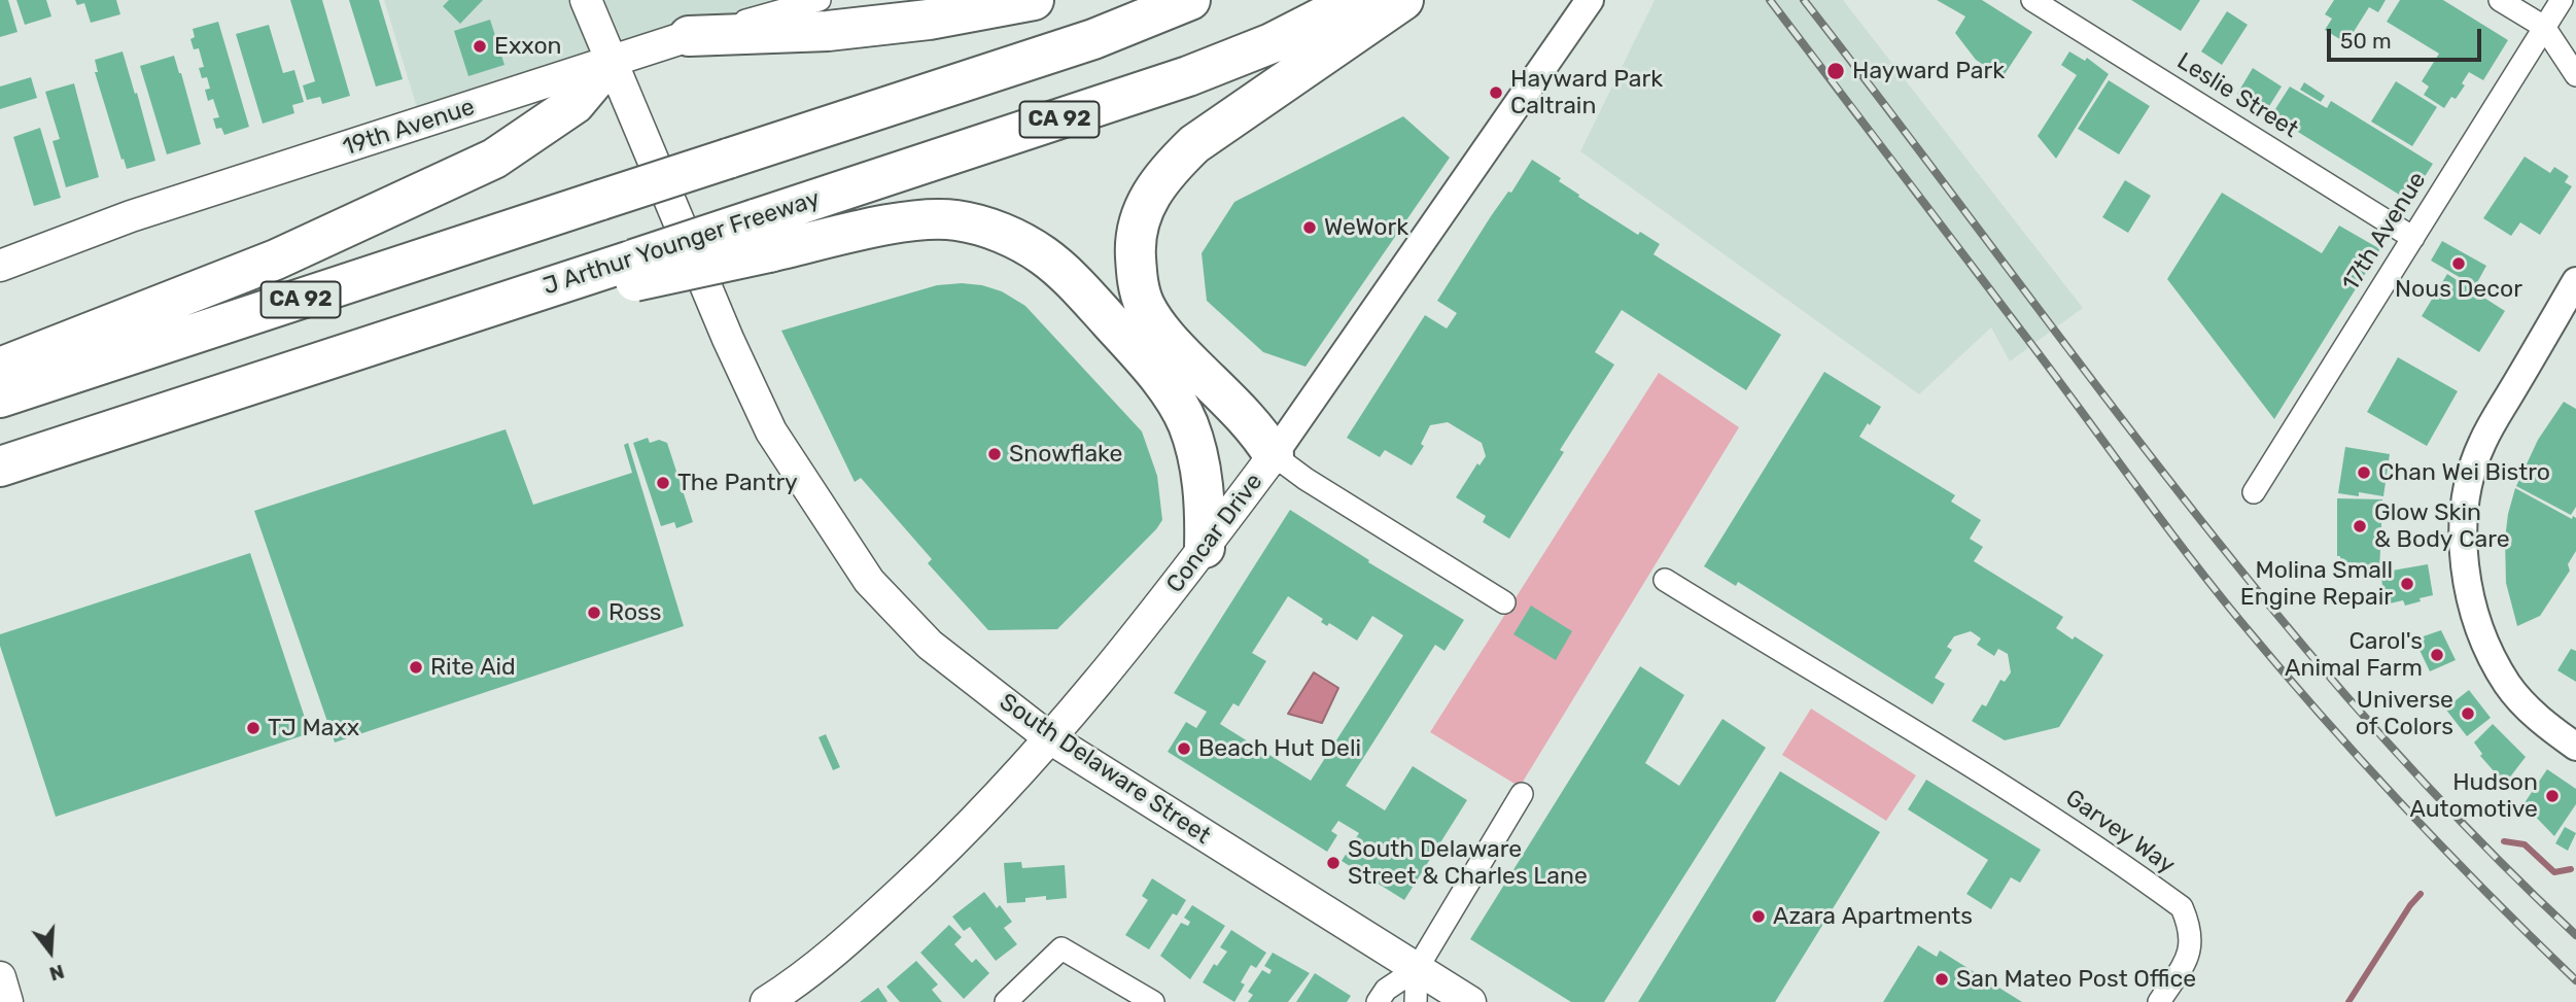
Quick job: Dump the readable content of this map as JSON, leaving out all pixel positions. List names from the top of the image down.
{
  "streets": {
    "highway": ["CA 92", "J Arthur Younger Freeway"],
    "main road": ["19th Avenue", "Concar Drive", "South Delaware Street"],
    "street": ["Leslie Street", "17th Avenue", "Garvey Way"]
  },
  "crossings": [
    ["Leslie Street", "17th Avenue"],
    ["CA 92", "J Arthur Younger Freeway"],
    ["19th Avenue", "South Delaware Street"],
    ["Concar Drive", "South Delaware Street"]
  ],
  "places": [
    "Exxon",
    "Hayward Park",
    "Hayward Park Caltrain",
    "WeWork",
    "Nous Decor",
    "Snowflake",
    "Chan Wei Bistro",
    "The Pantry",
    "Glow Skin & Body Care",
    "Molina Small Engine Repair",
    "Ross",
    "Carol's Animal Farm",
    "Rite Aid",
    "Universe of Colors",
    "TJ Maxx",
    "Beach Hut Deli",
    "Hudson Automotive",
    "South Delaware Street & Charles Lane",
    "Azara Apartments",
    "San Mateo Post Office"
  ],
  "scale_bar": "50 m",
  "north": "bottom"
}
